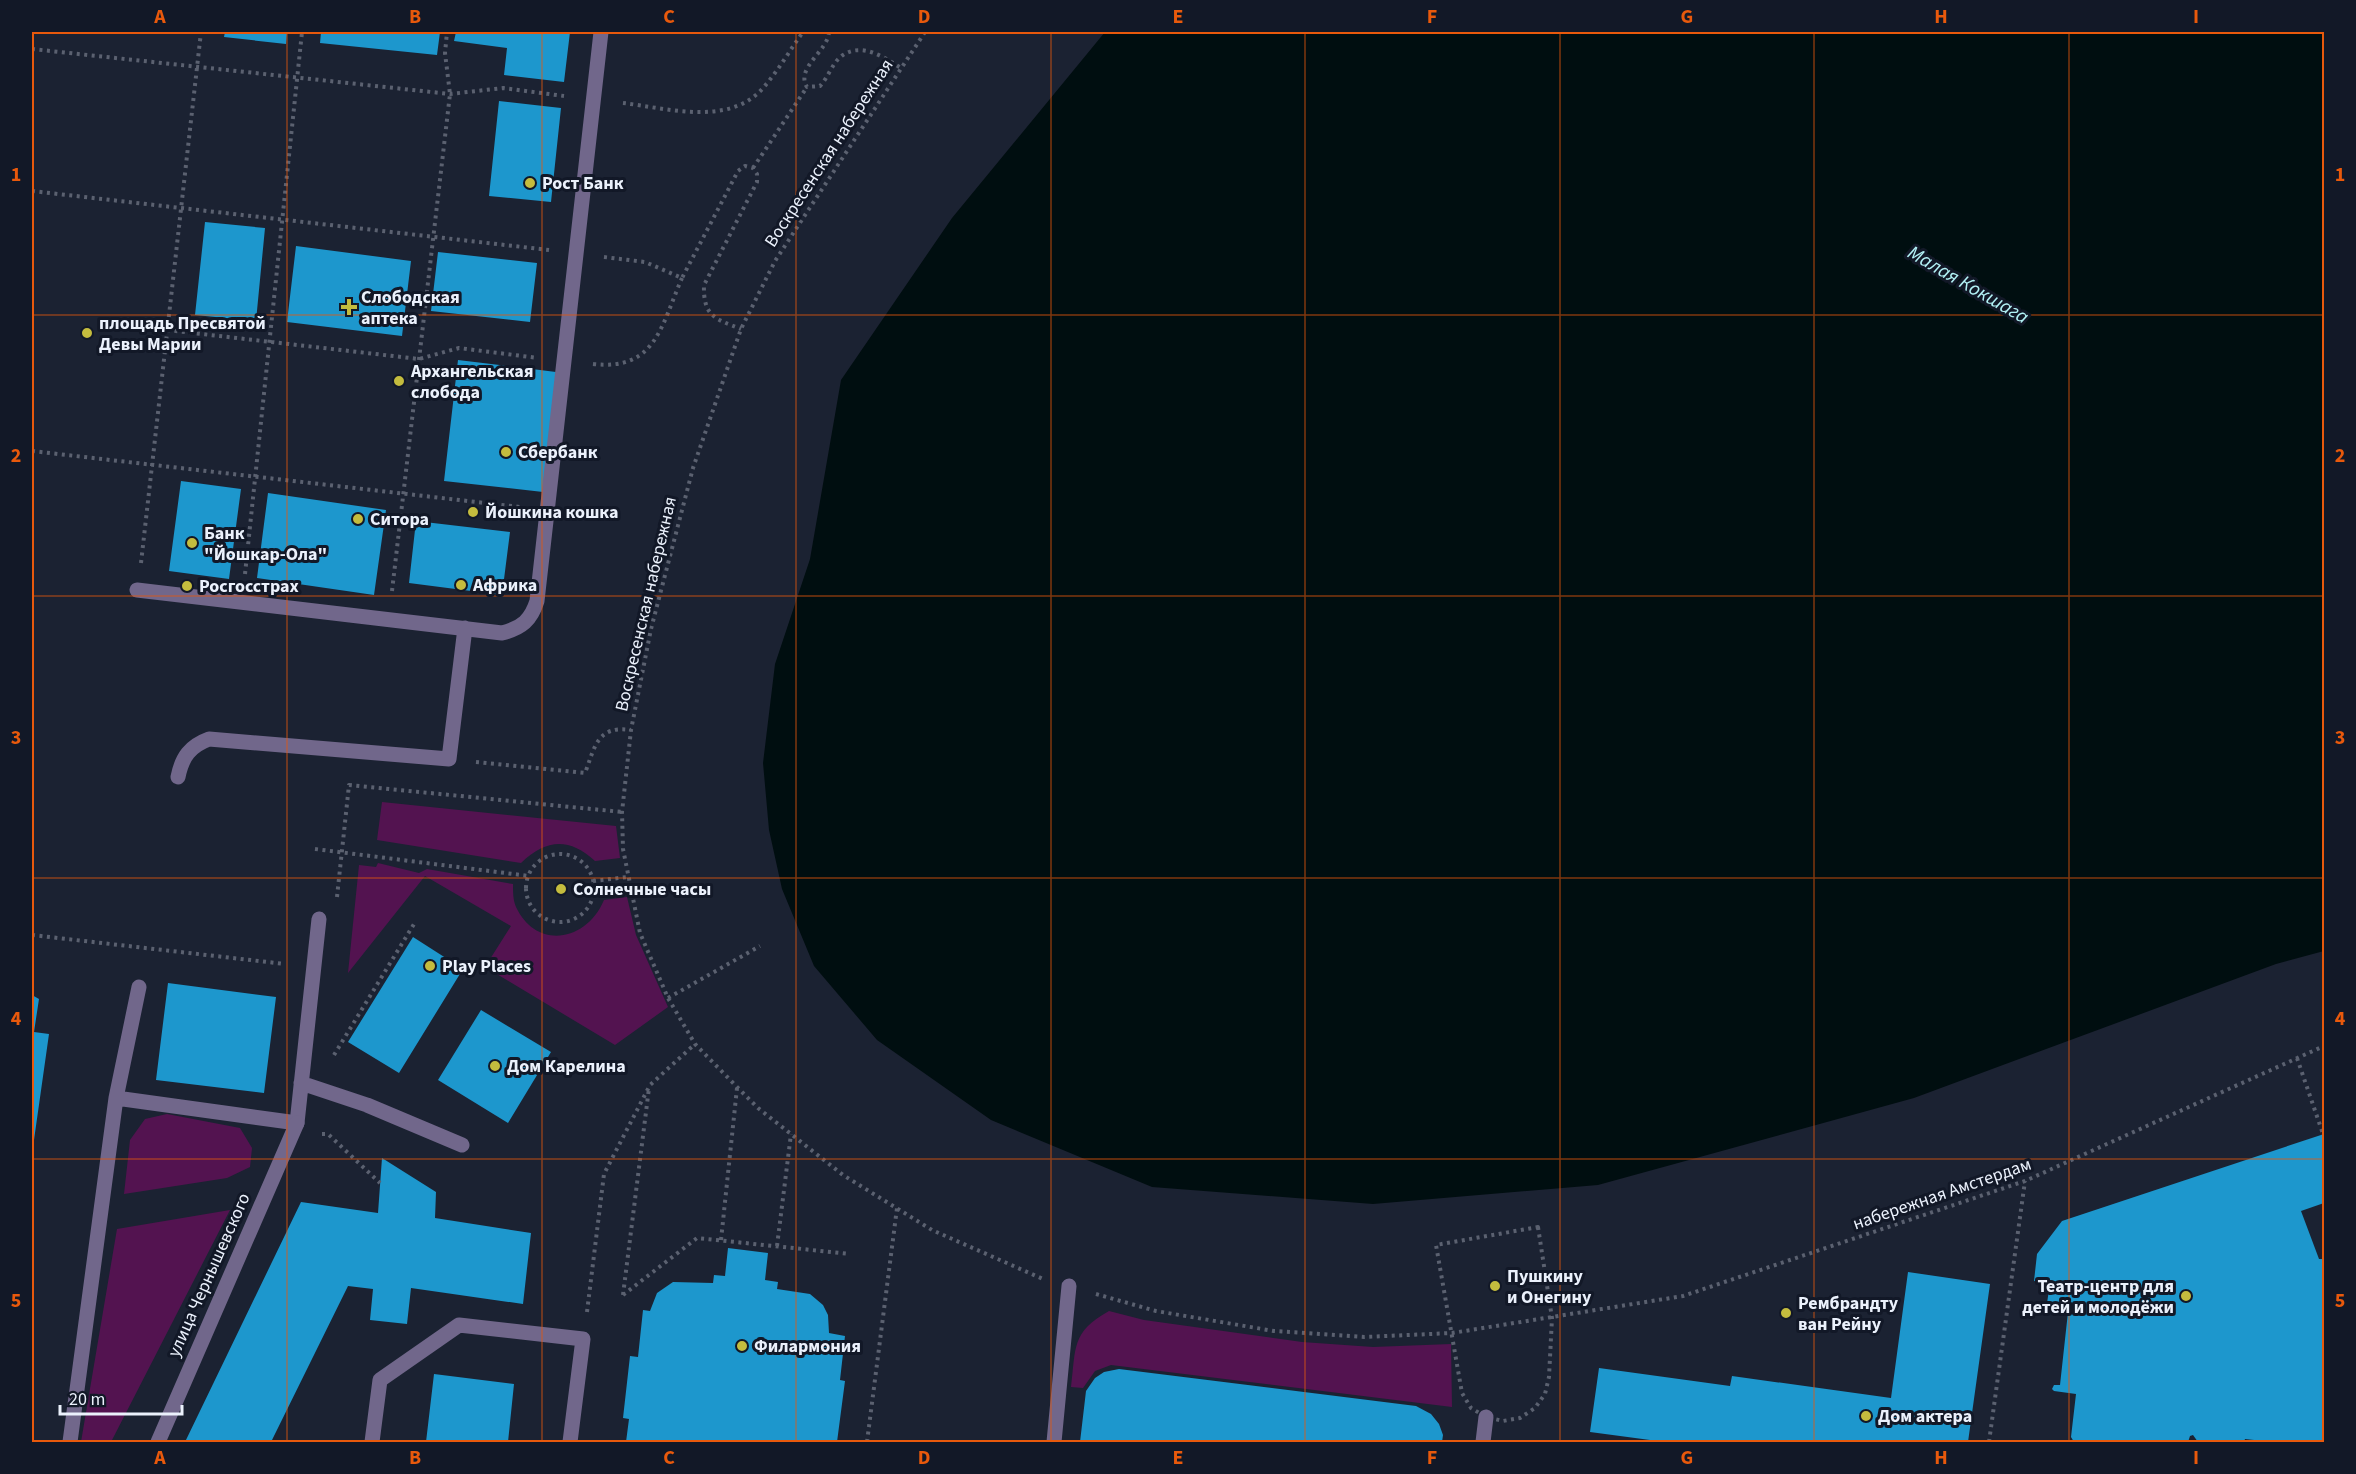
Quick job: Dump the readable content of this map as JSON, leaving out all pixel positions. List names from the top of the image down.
{
  "streets": {
    "street": ["улица Чернышевского"],
    "path": ["Воскресенская набережная", "набережная Амстердам"]
  },
  "crossings": [
    ["Воскресенская набережная", "набережная Амстердам"]
  ],
  "water": ["Малая Кокшага"],
  "places": {
    "other": [
      "Рост Банк",
      "площадь Пресвятой Девы Марии",
      "Архангельская слобода",
      "Сбербанк",
      "Йошкина кошка",
      "Ситора",
      "Банк \"Йошкар-Ола\"",
      "Африка",
      "Росгосстрах",
      "Солнечные часы",
      "Play Places",
      "Дом Карелина",
      "Пушкину и Онегину",
      "Театр-центр для детей и молодёжи",
      "Рембрандту ван Рейну",
      "Филармония",
      "Дом актера"
    ],
    "health": ["Слободская аптека"]
  },
  "scale_bar": "20 m",
  "grid": {
    "columns": [
      "A",
      "B",
      "C",
      "D",
      "E",
      "F",
      "G",
      "H",
      "I"
    ],
    "rows": [
      "1",
      "2",
      "3",
      "4",
      "5"
    ]
  }
}
